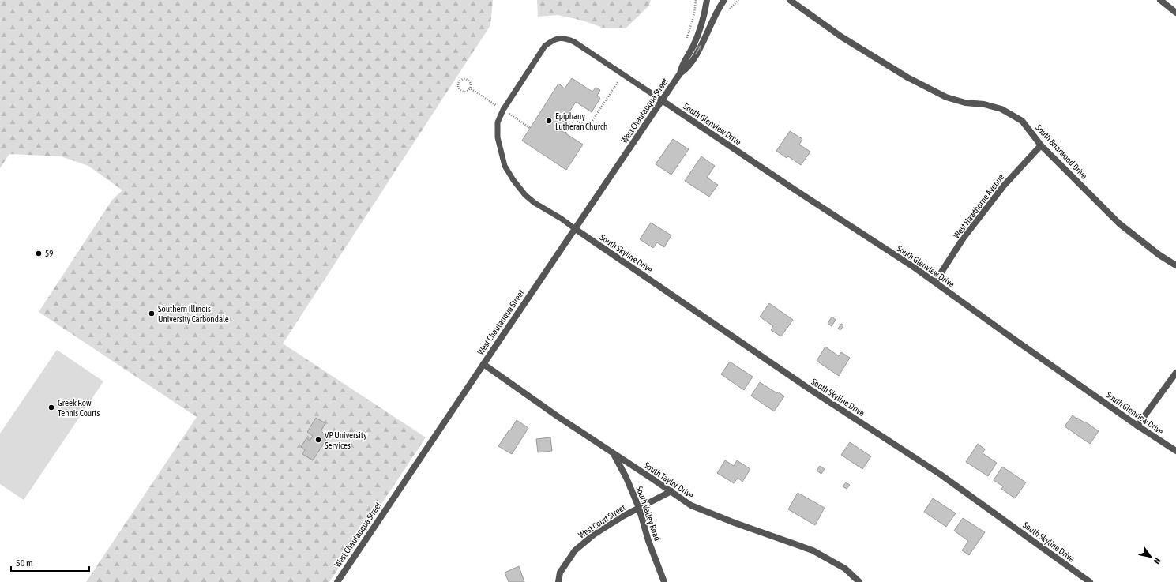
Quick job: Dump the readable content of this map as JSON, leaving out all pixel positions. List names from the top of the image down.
{
  "streets": {
    "street": [
      "West Chautauqua Street",
      "South Glenview Drive",
      "South Briarwood Drive",
      "West Hawthorne Avenue",
      "South Skyline Drive",
      "South Taylor Drive",
      "South Valley Road",
      "West Court Street"
    ]
  },
  "crossings": [
    ["West Chautauqua Street", "South Glenview Drive"],
    ["West Chautauqua Street", "South Skyline Drive"],
    ["West Chautauqua Street", "South Taylor Drive"],
    ["South Glenview Drive", "West Hawthorne Avenue"],
    ["South Briarwood Drive", "West Hawthorne Avenue"],
    ["South Taylor Drive", "South Valley Road"],
    ["South Taylor Drive", "West Court Street"],
    ["South Valley Road", "West Court Street"]
  ],
  "places": [
    "Epiphany Lutheran Church",
    "59",
    "Southern Illinois University Carbondale",
    "Greek Row Tennis Courts",
    "VP University Services"
  ],
  "scale_bar": "50 m",
  "north": "bottom right"
}
